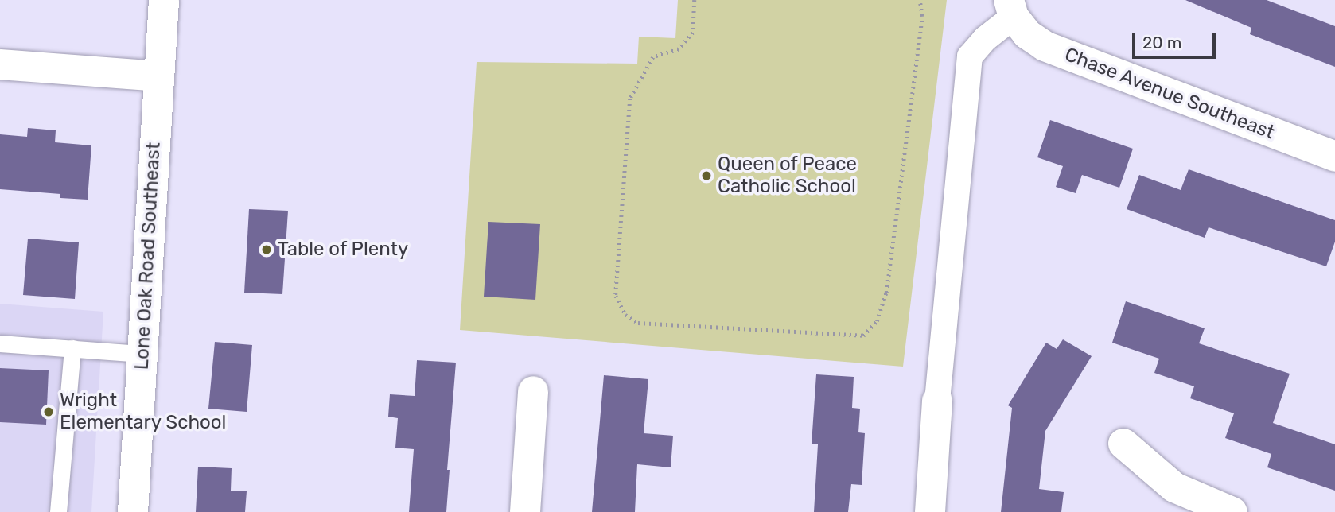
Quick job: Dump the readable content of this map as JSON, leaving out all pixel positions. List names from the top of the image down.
{
  "streets": {
    "street": ["Chase Avenue Southeast", "Lone Oak Road Southeast"]
  },
  "places": ["Queen of Peace Catholic School", "Table of Plenty", "Wright Elementary School"],
  "scale_bar": "20 m"
}
